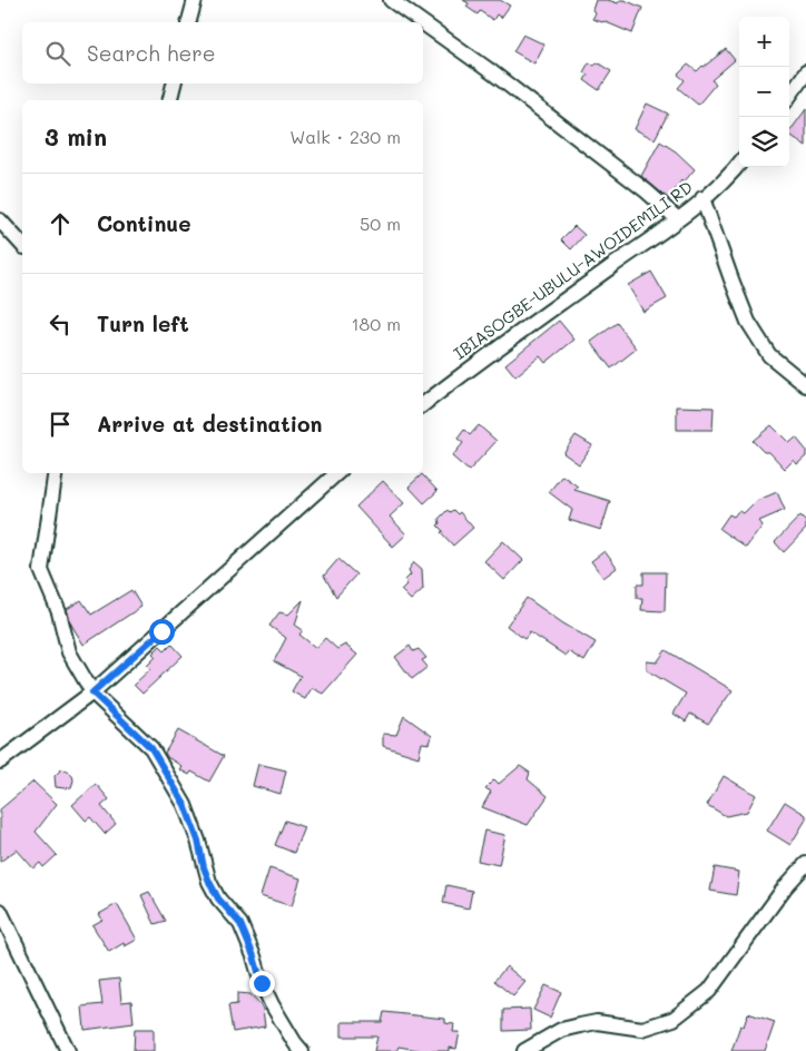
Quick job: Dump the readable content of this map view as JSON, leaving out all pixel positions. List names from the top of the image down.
{
  "streets": {
    "street": ["IBIASOGBE-UBULU-AWOIDEMILI RD"]
  },
  "page": {
    "map_buttons": ["+", "−"],
    "search": "Search here",
    "heading": ["3 min", "Walk · 230 m"],
    "list": [
      ["Continue", "50 m"],
      ["Turn left", "180 m"],
      "Arrive at destination"
    ]
  }
}
